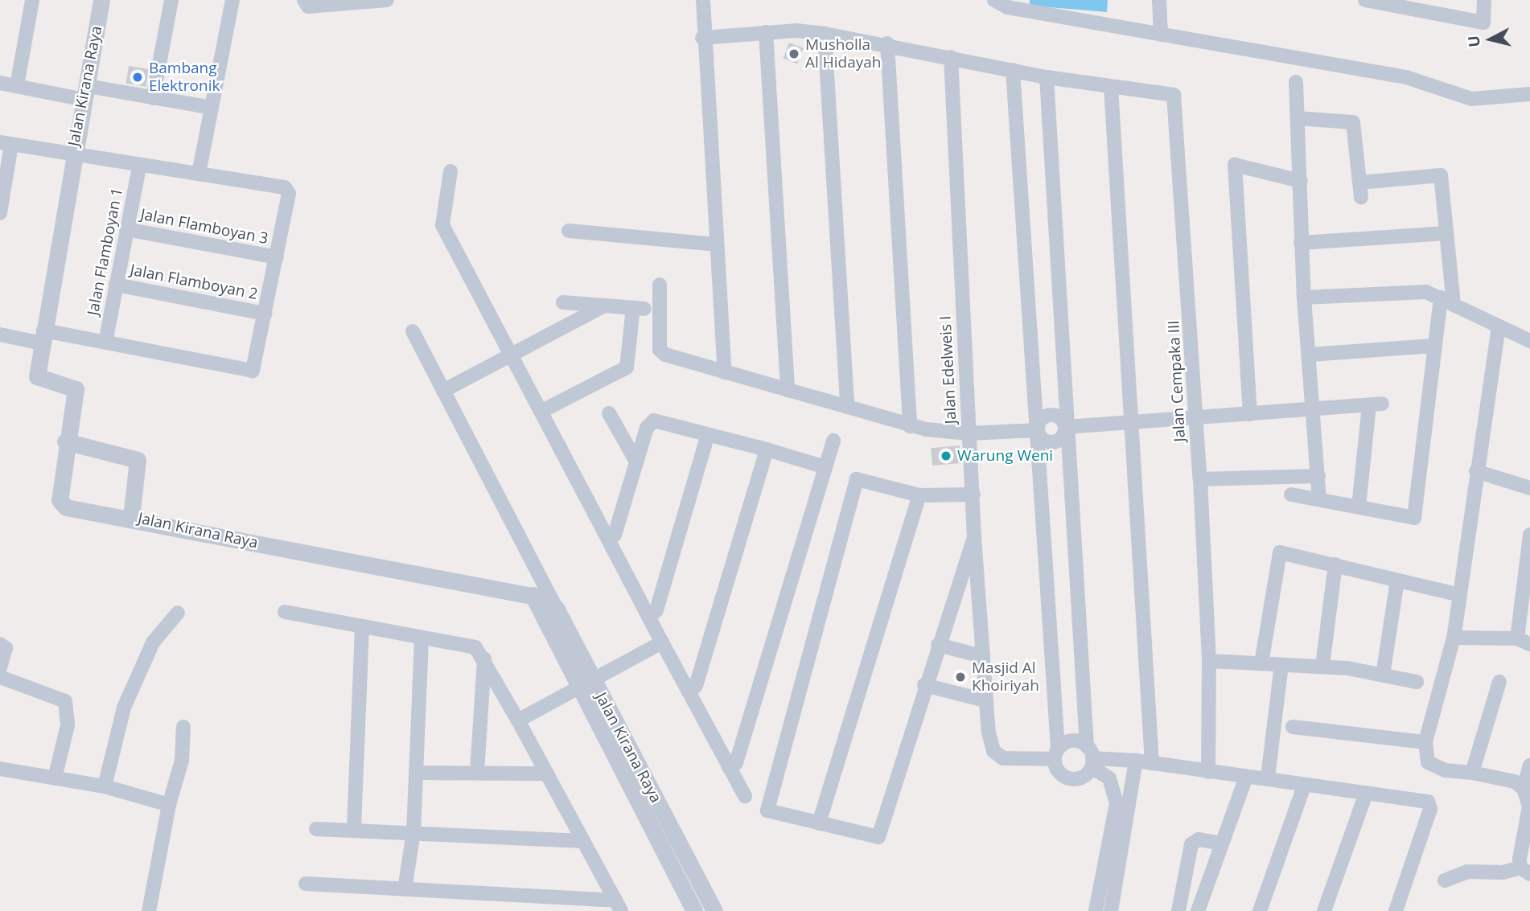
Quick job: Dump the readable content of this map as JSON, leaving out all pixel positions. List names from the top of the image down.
{
  "streets": {
    "street": [
      "Jalan Kirana Raya",
      "Jalan Flamboyan 3",
      "Jalan Flamboyan 1",
      "Jalan Flamboyan 2",
      "Jalan Edelweis I",
      "Jalan Cempaka III"
    ]
  },
  "crossings": [
    ["Jalan Flamboyan 3", "Jalan Flamboyan 1"],
    ["Jalan Flamboyan 1", "Jalan Flamboyan 2"]
  ],
  "places": [
    "Musholla Al Hidayah",
    "Bambang Elektronik",
    "Warung Weni",
    "Masjid Al Khoiriyah"
  ],
  "north": "left"
}
